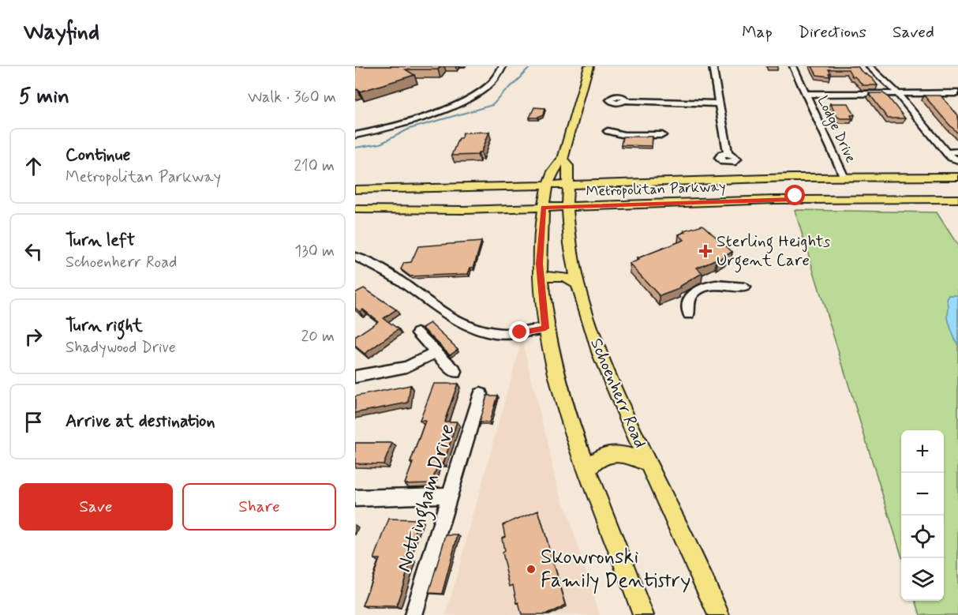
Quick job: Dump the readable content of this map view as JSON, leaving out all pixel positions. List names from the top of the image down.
{
  "streets": {
    "main road": ["Metropolitan Parkway", "Schoenherr Road"],
    "street": ["Lodge Drive", "Nottingham Drive"]
  },
  "crossings": [
    ["Lodge Drive", "Metropolitan Parkway"],
    ["Metropolitan Parkway", "Schoenherr Road"]
  ],
  "places": {
    "health": ["Sterling Heights Urgent Care"],
    "other": ["Skowronski Family Dentistry"]
  },
  "page": {
    "header": "Wayfind",
    "nav": ["Map", "Directions", "Saved"],
    "heading": ["5 min", "Walk · 360 m"],
    "list": [
      ["Continue", "Metropolitan Parkway", "210 m"],
      ["Turn left", "Schoenherr Road", "130 m"],
      ["Turn right", "Shadywood Drive", "20 m"],
      "Arrive at destination"
    ],
    "map_buttons": ["+", "−"],
    "buttons": ["Save", "Share"]
  }
}
